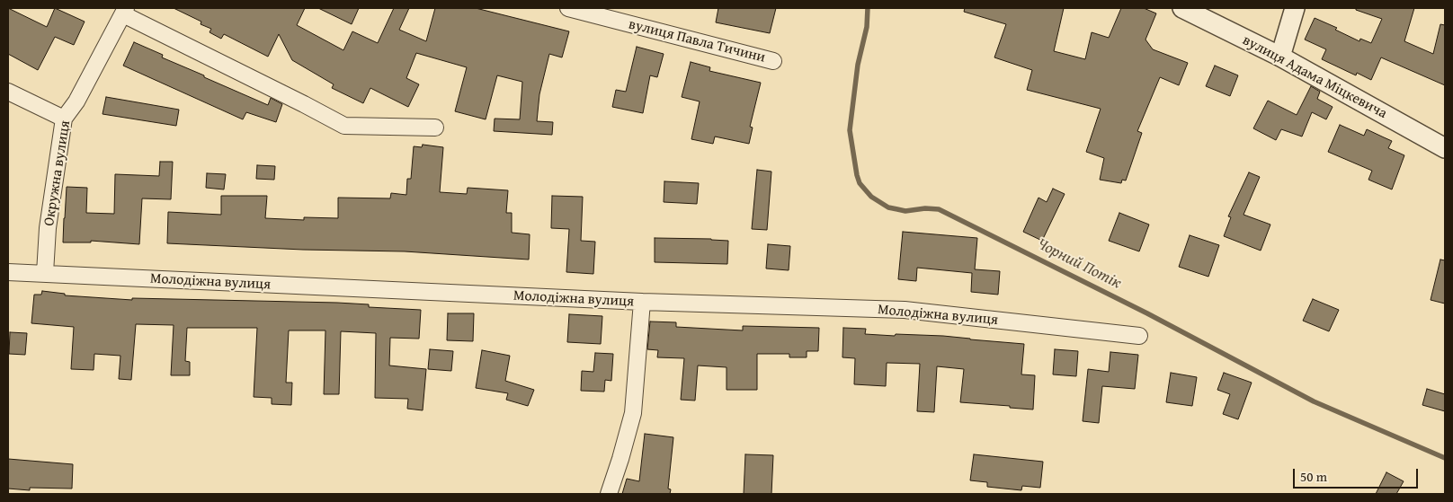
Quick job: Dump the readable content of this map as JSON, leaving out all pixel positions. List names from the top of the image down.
{
  "streets": {
    "street": [
      "вулиця Павла Тичини",
      "вулиця Адама Міцкевича",
      "Окружна вулиця",
      "Молодіжна вулиця"
    ]
  },
  "crossings": [
    ["Окружна вулиця", "Молодіжна вулиця"]
  ],
  "water": ["Чорний Потік"],
  "scale_bar": "50 m"
}
